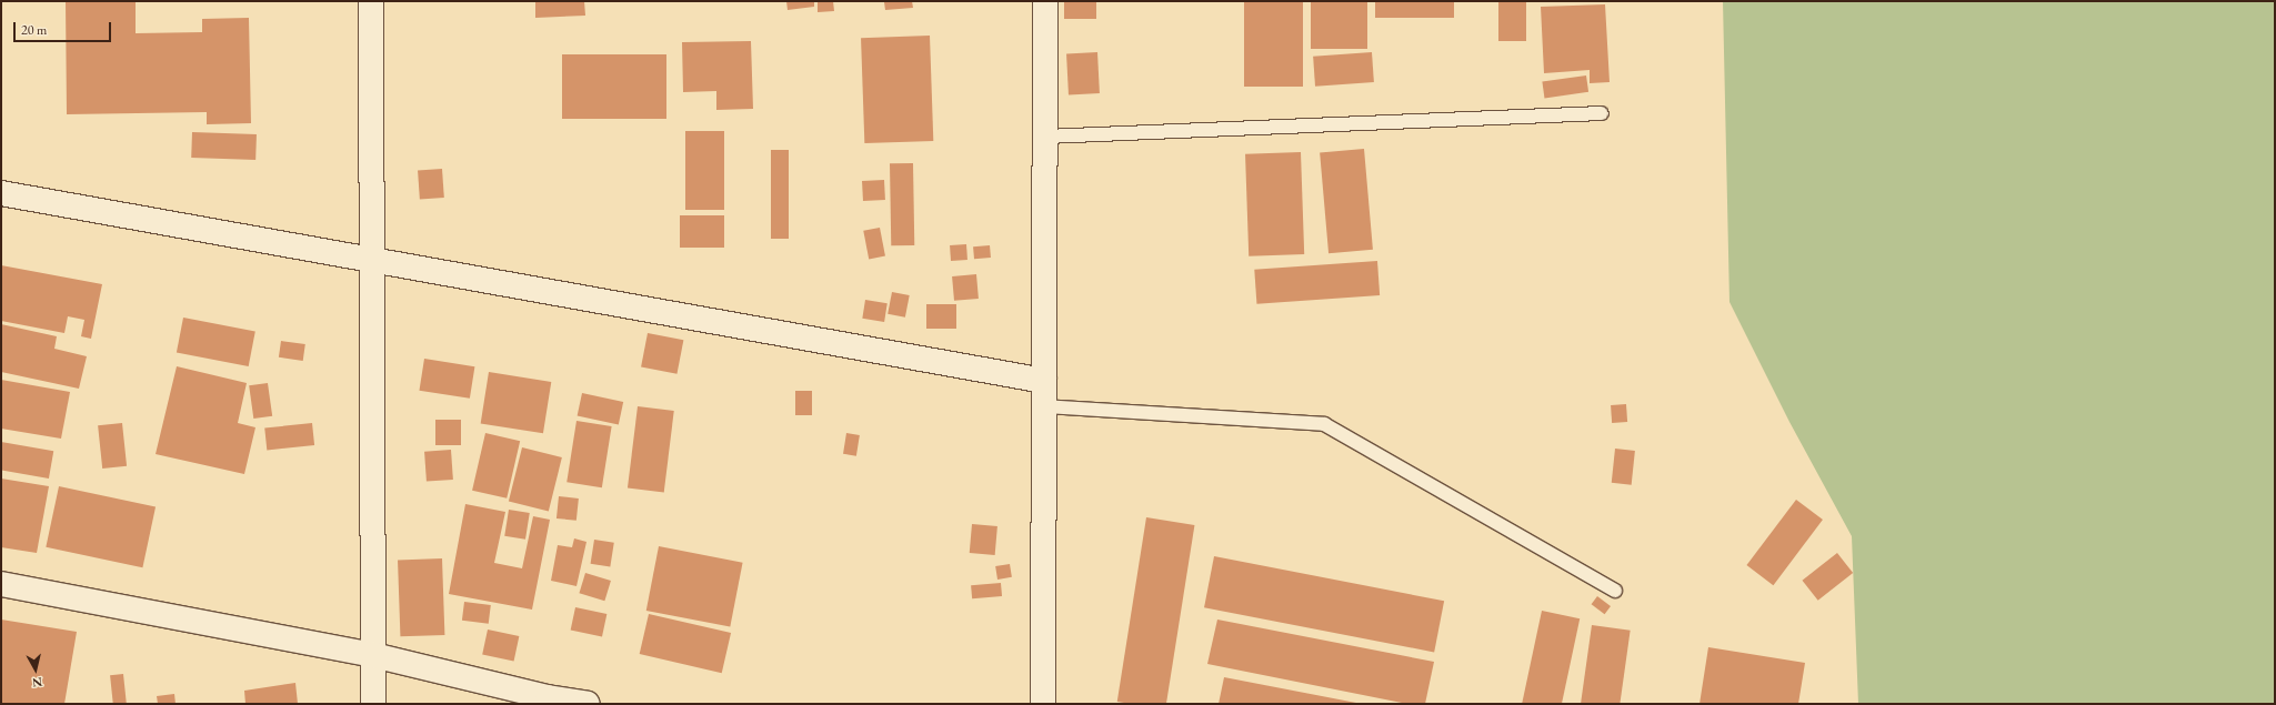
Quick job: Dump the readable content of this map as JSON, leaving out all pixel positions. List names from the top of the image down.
{
  "scale_bar": "20 m",
  "north": "bottom"
}
